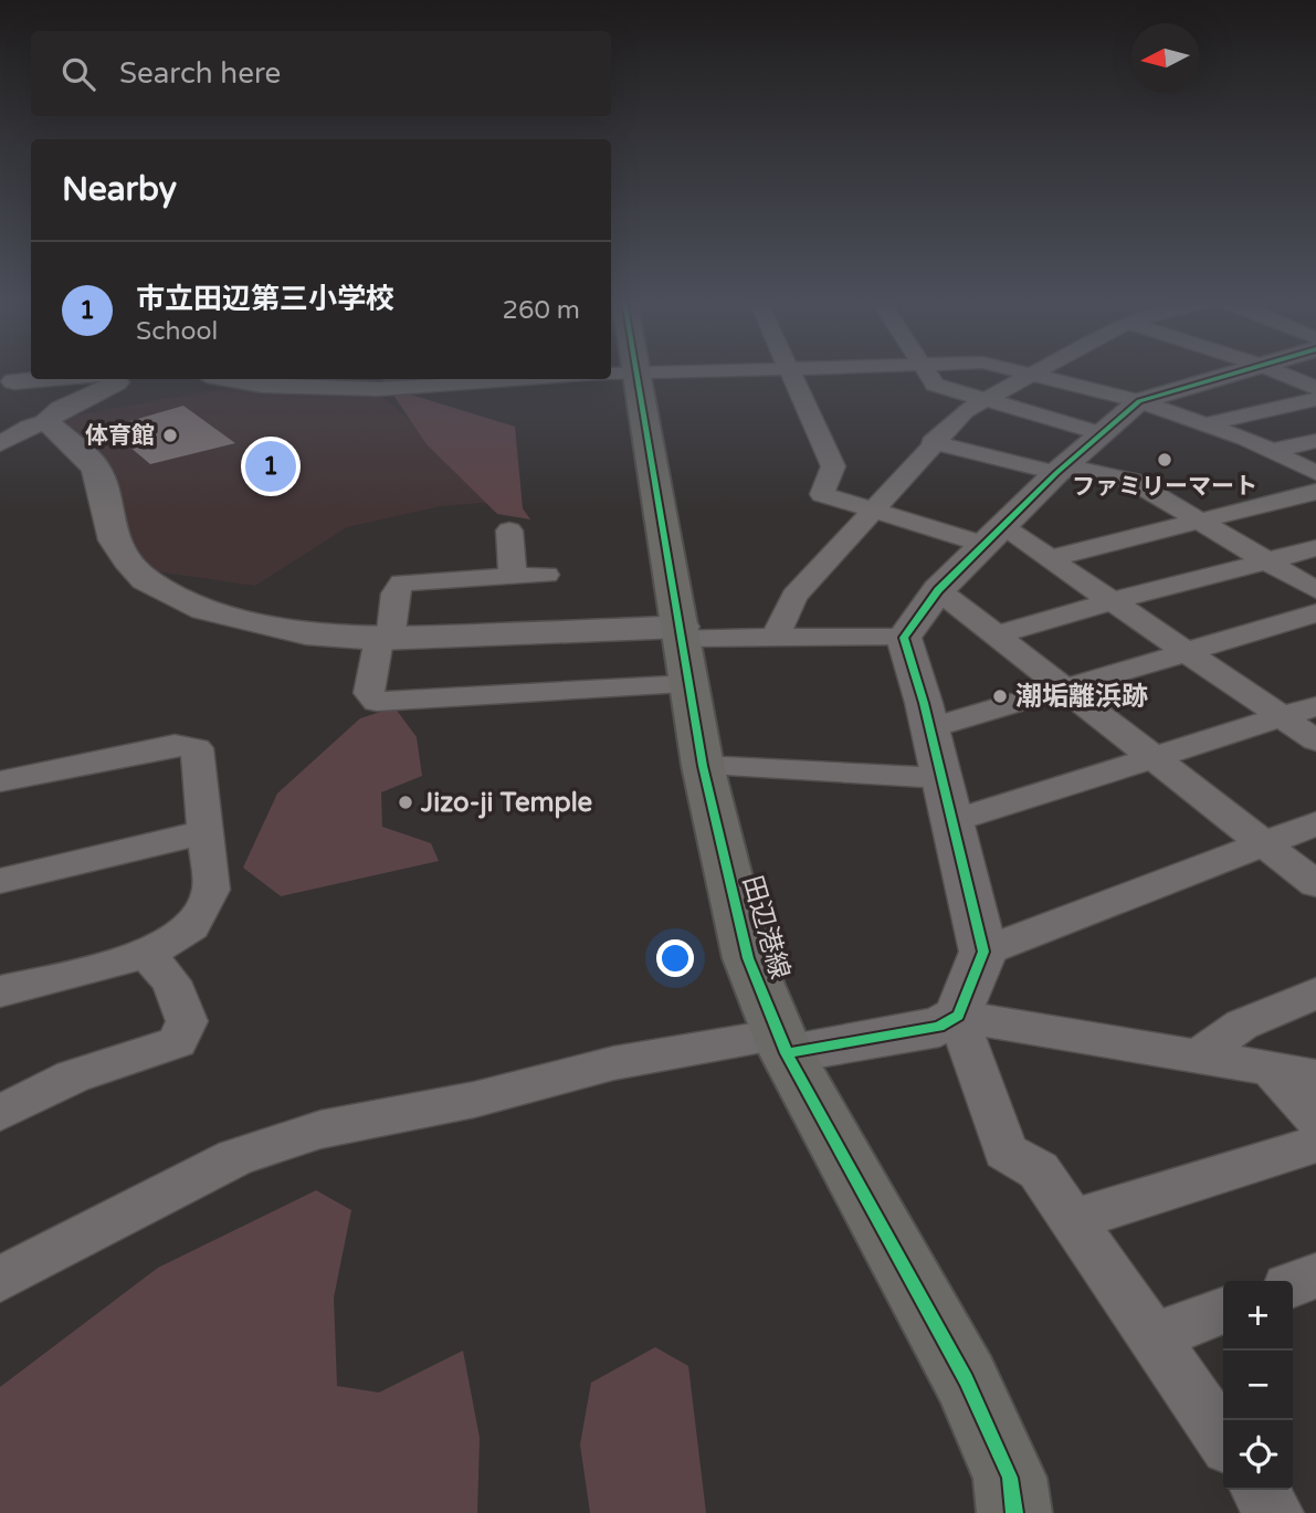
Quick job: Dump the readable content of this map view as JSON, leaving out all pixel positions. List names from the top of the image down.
{
  "streets": {
    "main road": ["田辺港線"]
  },
  "places": [
    "体育館",
    "ファミリーマート",
    "潮垢離浜跡",
    "Jizo-ji Temple"
  ],
  "north": "left",
  "page": {
    "search": "Search here",
    "heading": "Nearby",
    "list": [
      {
        "mark": "1",
        "name": "市立田辺第三小学校",
        "note": "School",
        "value": "260 m"
      }
    ],
    "pins": "1",
    "map_buttons": ["+", "−"]
  }
}
